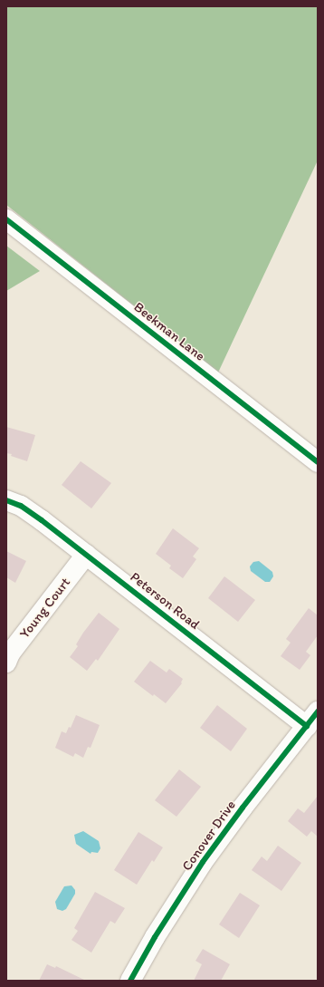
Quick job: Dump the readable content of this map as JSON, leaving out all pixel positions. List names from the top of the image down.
{
  "streets": {
    "street": [
      "Beekman Lane",
      "Peterson Road",
      "Young Court",
      "Conover Drive"
    ]
  },
  "crossings": [
    ["Peterson Road", "Young Court"],
    ["Peterson Road", "Conover Drive"]
  ]
}
